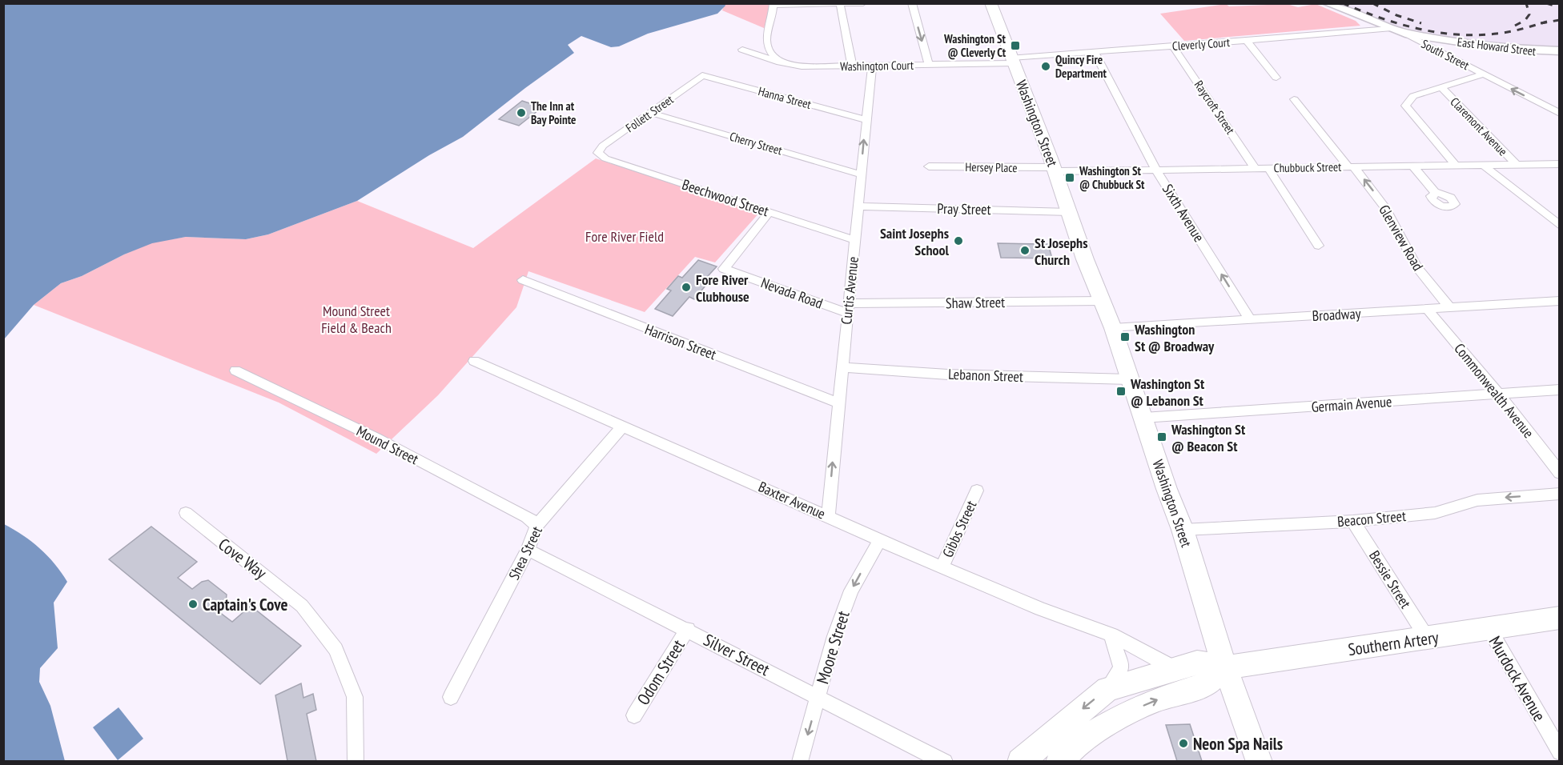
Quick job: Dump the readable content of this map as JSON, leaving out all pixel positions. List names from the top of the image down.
{
  "streets": {
    "main road": [
      "East Howard Street",
      "South Street",
      "Washington Street",
      "Southern Artery"
    ],
    "street": [
      "Cleverly Court",
      "Washington Court",
      "Hanna Street",
      "Raycroft Street",
      "Follett Street",
      "Claremont Avenue",
      "Cherry Street",
      "Hersey Place",
      "Chubbuck Street",
      "Beechwood Street",
      "Pray Street",
      "Sixth Avenue",
      "Glenview Road",
      "Curtis Avenue",
      "Nevada Road",
      "Shaw Street",
      "Broadway",
      "Harrison Street",
      "Lebanon Street",
      "Commonwealth Avenue",
      "Germain Avenue",
      "Mound Street",
      "Baxter Avenue",
      "Beacon Street",
      "Gibbs Street",
      "Shea Street",
      "Cove Way",
      "Bessie Street",
      "Moore Street",
      "Silver Street",
      "Odom Street",
      "Murdock Avenue"
    ]
  },
  "crossings": [
    ["Cleverly Court", "South Street"],
    ["Cleverly Court", "Washington Court"],
    ["Cleverly Court", "Raycroft Street"],
    ["Cleverly Court", "Washington Street"],
    ["Cleverly Court", "Sixth Avenue"],
    ["East Howard Street", "South Street"],
    ["Washington Court", "Washington Street"],
    ["Washington Court", "Curtis Avenue"],
    ["Hanna Street", "Follett Street"],
    ["Hanna Street", "Curtis Avenue"],
    ["Raycroft Street", "Chubbuck Street"],
    ["Follett Street", "Cherry Street"],
    ["Follett Street", "Beechwood Street"],
    ["Washington Street", "Hersey Place"],
    ["Washington Street", "Chubbuck Street"],
    ["Washington Street", "Pray Street"],
    ["Washington Street", "Shaw Street"],
    ["Washington Street", "Broadway"],
    ["Washington Street", "Lebanon Street"],
    ["Washington Street", "Germain Avenue"],
    ["Washington Street", "Beacon Street"],
    ["Washington Street", "Southern Artery"],
    ["Claremont Avenue", "Chubbuck Street"],
    ["Cherry Street", "Curtis Avenue"],
    ["Hersey Place", "Chubbuck Street"],
    ["Chubbuck Street", "Sixth Avenue"],
    ["Chubbuck Street", "Glenview Road"],
    ["Beechwood Street", "Curtis Avenue"],
    ["Beechwood Street", "Nevada Road"],
    ["Pray Street", "Curtis Avenue"],
    ["Sixth Avenue", "Broadway"],
    ["Glenview Road", "Broadway"],
    ["Curtis Avenue", "Nevada Road"],
    ["Curtis Avenue", "Shaw Street"],
    ["Curtis Avenue", "Harrison Street"],
    ["Curtis Avenue", "Lebanon Street"],
    ["Curtis Avenue", "Baxter Avenue"],
    ["Nevada Road", "Shaw Street"],
    ["Broadway", "Commonwealth Avenue"],
    ["Commonwealth Avenue", "Germain Avenue"],
    ["Mound Street", "Shea Street"],
    ["Baxter Avenue", "Gibbs Street"],
    ["Baxter Avenue", "Shea Street"],
    ["Baxter Avenue", "Southern Artery"],
    ["Baxter Avenue", "Moore Street"],
    ["Beacon Street", "Bessie Street"],
    ["Shea Street", "Silver Street"],
    ["Bessie Street", "Southern Artery"],
    ["Southern Artery", "Murdock Avenue"],
    ["Moore Street", "Silver Street"],
    ["Silver Street", "Odom Street"]
  ],
  "one_way": ["Curtis Avenue", "Beacon Street", "Moore Street"],
  "parks": ["Fore River Field", "Mound Street Field & Beach"],
  "places": {
    "transit": [
      "Washington St @ Cleverly Ct",
      "Washington St @ Chubbuck St",
      "Washington St @ Broadway",
      "Washington St @ Lebanon St",
      "Washington St @ Beacon St"
    ],
    "other": [
      "Quincy Fire Department",
      "The Inn at Bay Pointe",
      "Saint Josephs School",
      "St Josephs Church",
      "Fore River Clubhouse",
      "Captain's Cove",
      "Neon Spa Nails"
    ]
  }
}
